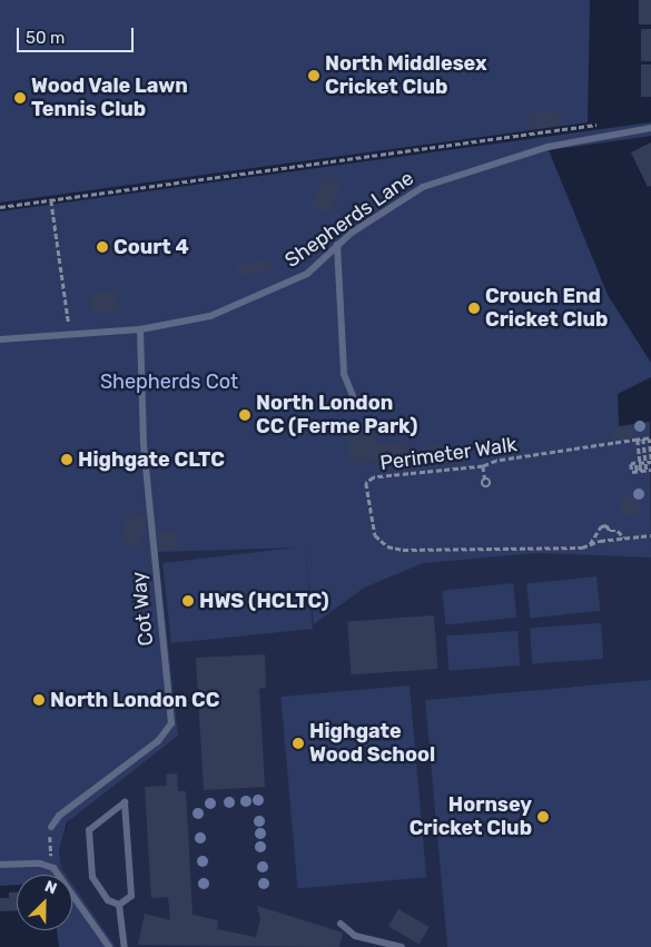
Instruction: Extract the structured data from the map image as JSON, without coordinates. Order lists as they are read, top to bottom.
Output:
{
  "streets": {
    "lane": ["Shepherds Lane", "Cot Way"],
    "path": ["Perimeter Walk"]
  },
  "crossings": [
    ["Shepherds Lane", "Cot Way"]
  ],
  "parks": ["Shepherds Cot"],
  "places": [
    "North Middlesex Cricket Club",
    "Wood Vale Lawn Tennis Club",
    "Court 4",
    "Crouch End Cricket Club",
    "North London CC (Ferme Park)",
    "Highgate CLTC",
    "HWS (HCLTC)",
    "North London CC",
    "Highgate Wood School",
    "Hornsey Cricket Club"
  ],
  "scale_bar": "50 m",
  "north": "top right"
}
